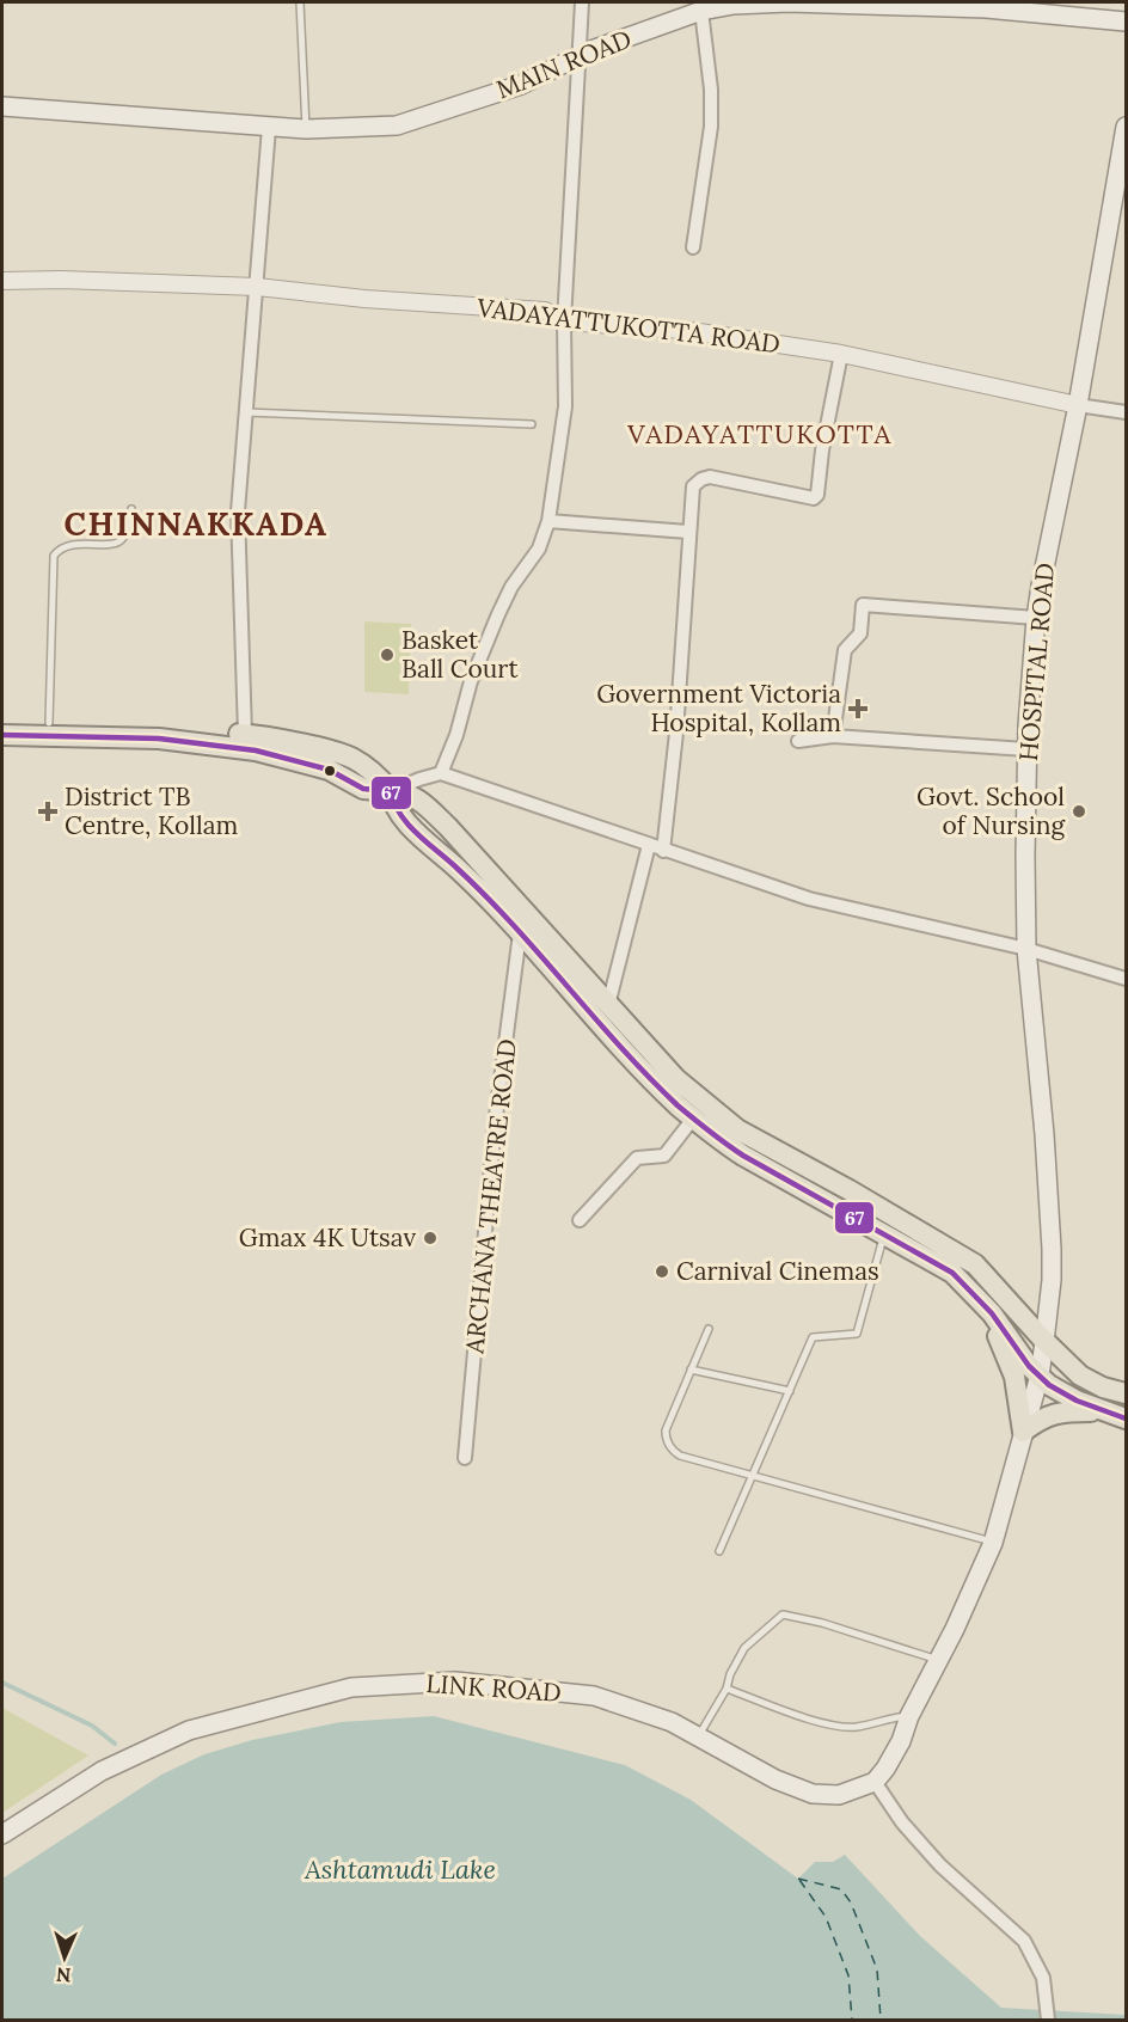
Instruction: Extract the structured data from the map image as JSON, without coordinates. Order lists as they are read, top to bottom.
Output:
{
  "streets": {
    "main road": ["MAIN ROAD", "HOSPITAL ROAD", "LINK ROAD"],
    "street": ["VADAYATTUKOTTA ROAD", "ARCHANA THEATRE ROAD"]
  },
  "crossings": [
    ["VADAYATTUKOTTA ROAD", "HOSPITAL ROAD"]
  ],
  "districts": ["VADAYATTUKOTTA", "CHINNAKKADA"],
  "water": ["Ashtamudi Lake"],
  "places": {
    "other": [
      "Basket Ball Court",
      "Govt. School of Nursing",
      "Gmax 4K Utsav",
      "Carnival Cinemas"
    ],
    "health": ["Government Victoria Hospital, Kollam", "District TB Centre, Kollam"]
  },
  "lines": ["transit line 67"],
  "north": "bottom"
}
